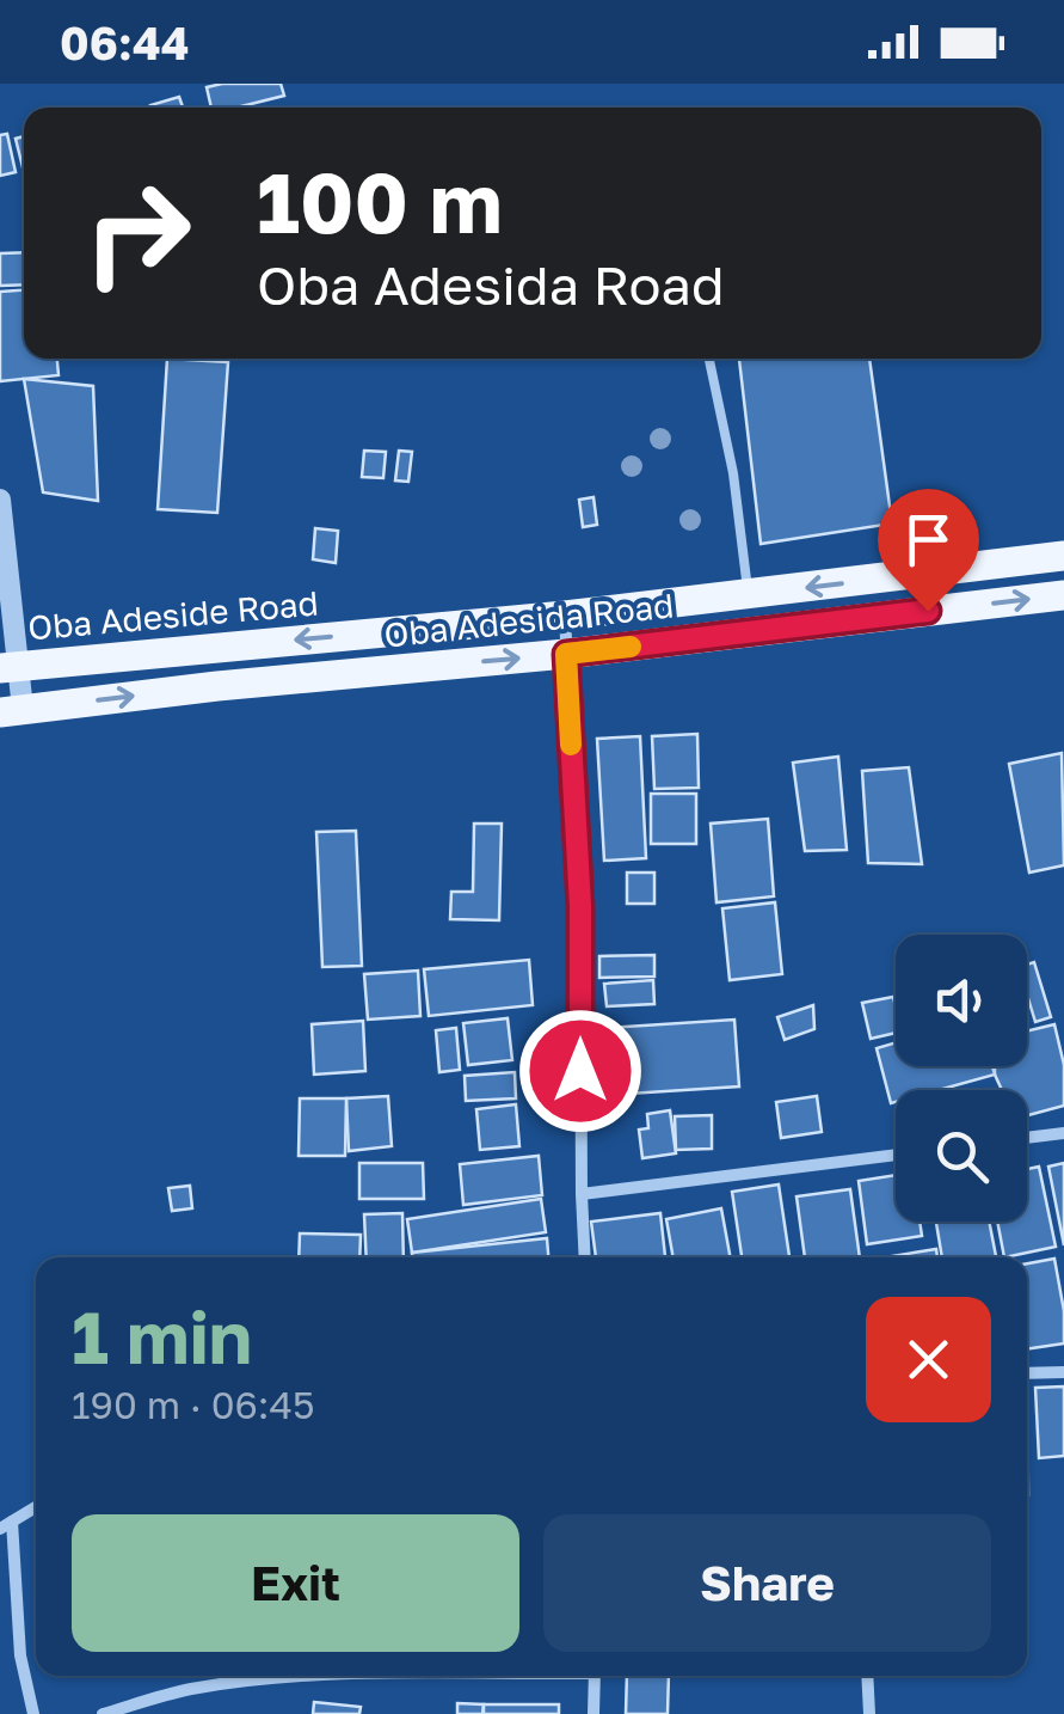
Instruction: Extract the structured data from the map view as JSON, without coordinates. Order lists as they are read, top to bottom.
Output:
{
  "streets": {
    "main road": ["Oba Adeside Road", "Oba Adesida Road"]
  },
  "one_way": ["Oba Adeside Road", "Oba Adesida Road"],
  "page": {
    "status": "06:44",
    "turn": ["100 m", "Oba Adesida Road"],
    "heading": ["1 min", "190 m · 06:45"],
    "buttons": ["Exit", "Share"]
  }
}
